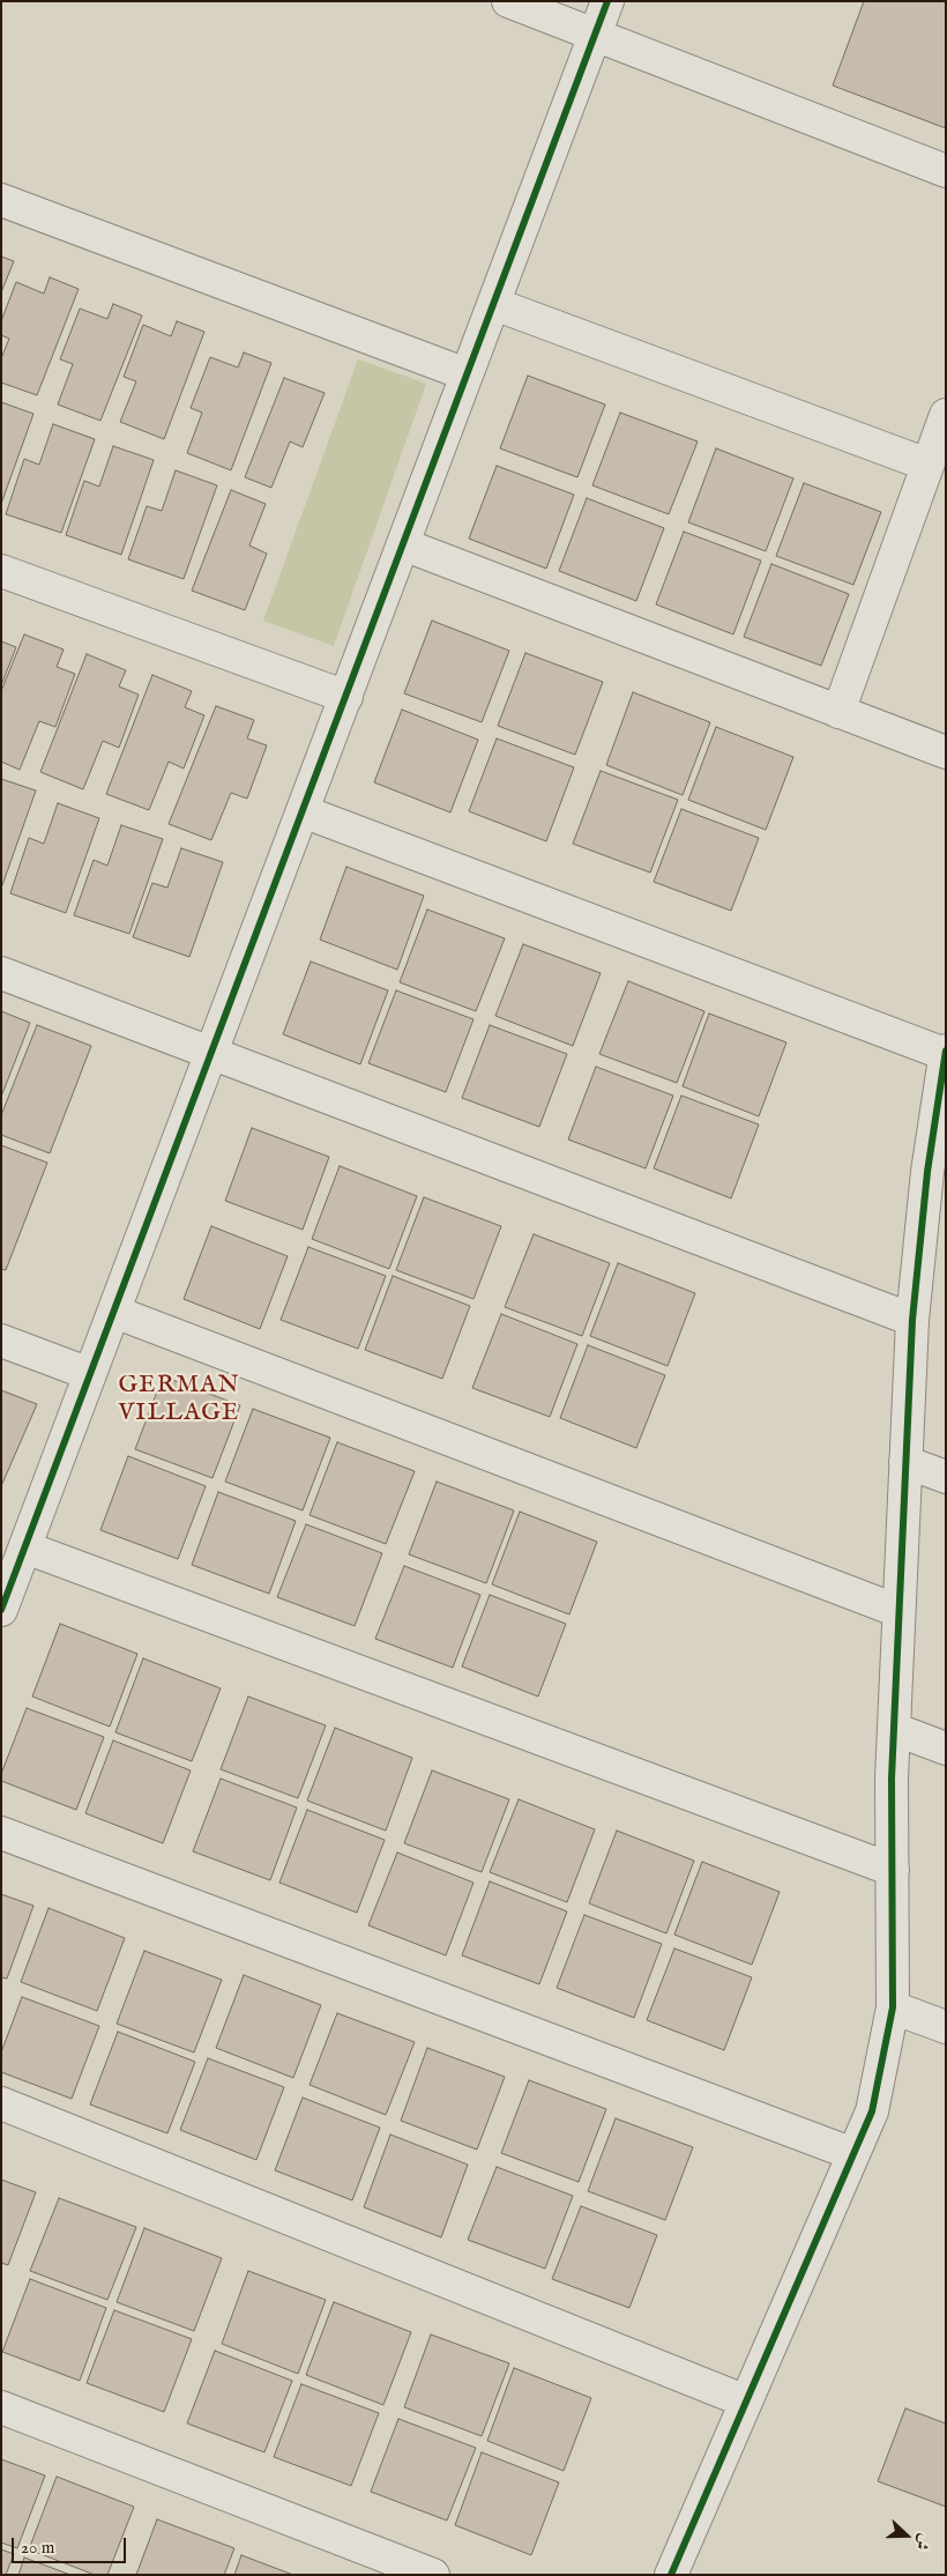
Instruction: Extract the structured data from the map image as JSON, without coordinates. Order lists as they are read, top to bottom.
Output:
{
  "districts": ["GERMAN VILLAGE"],
  "scale_bar": "20 m",
  "north": "right"
}
